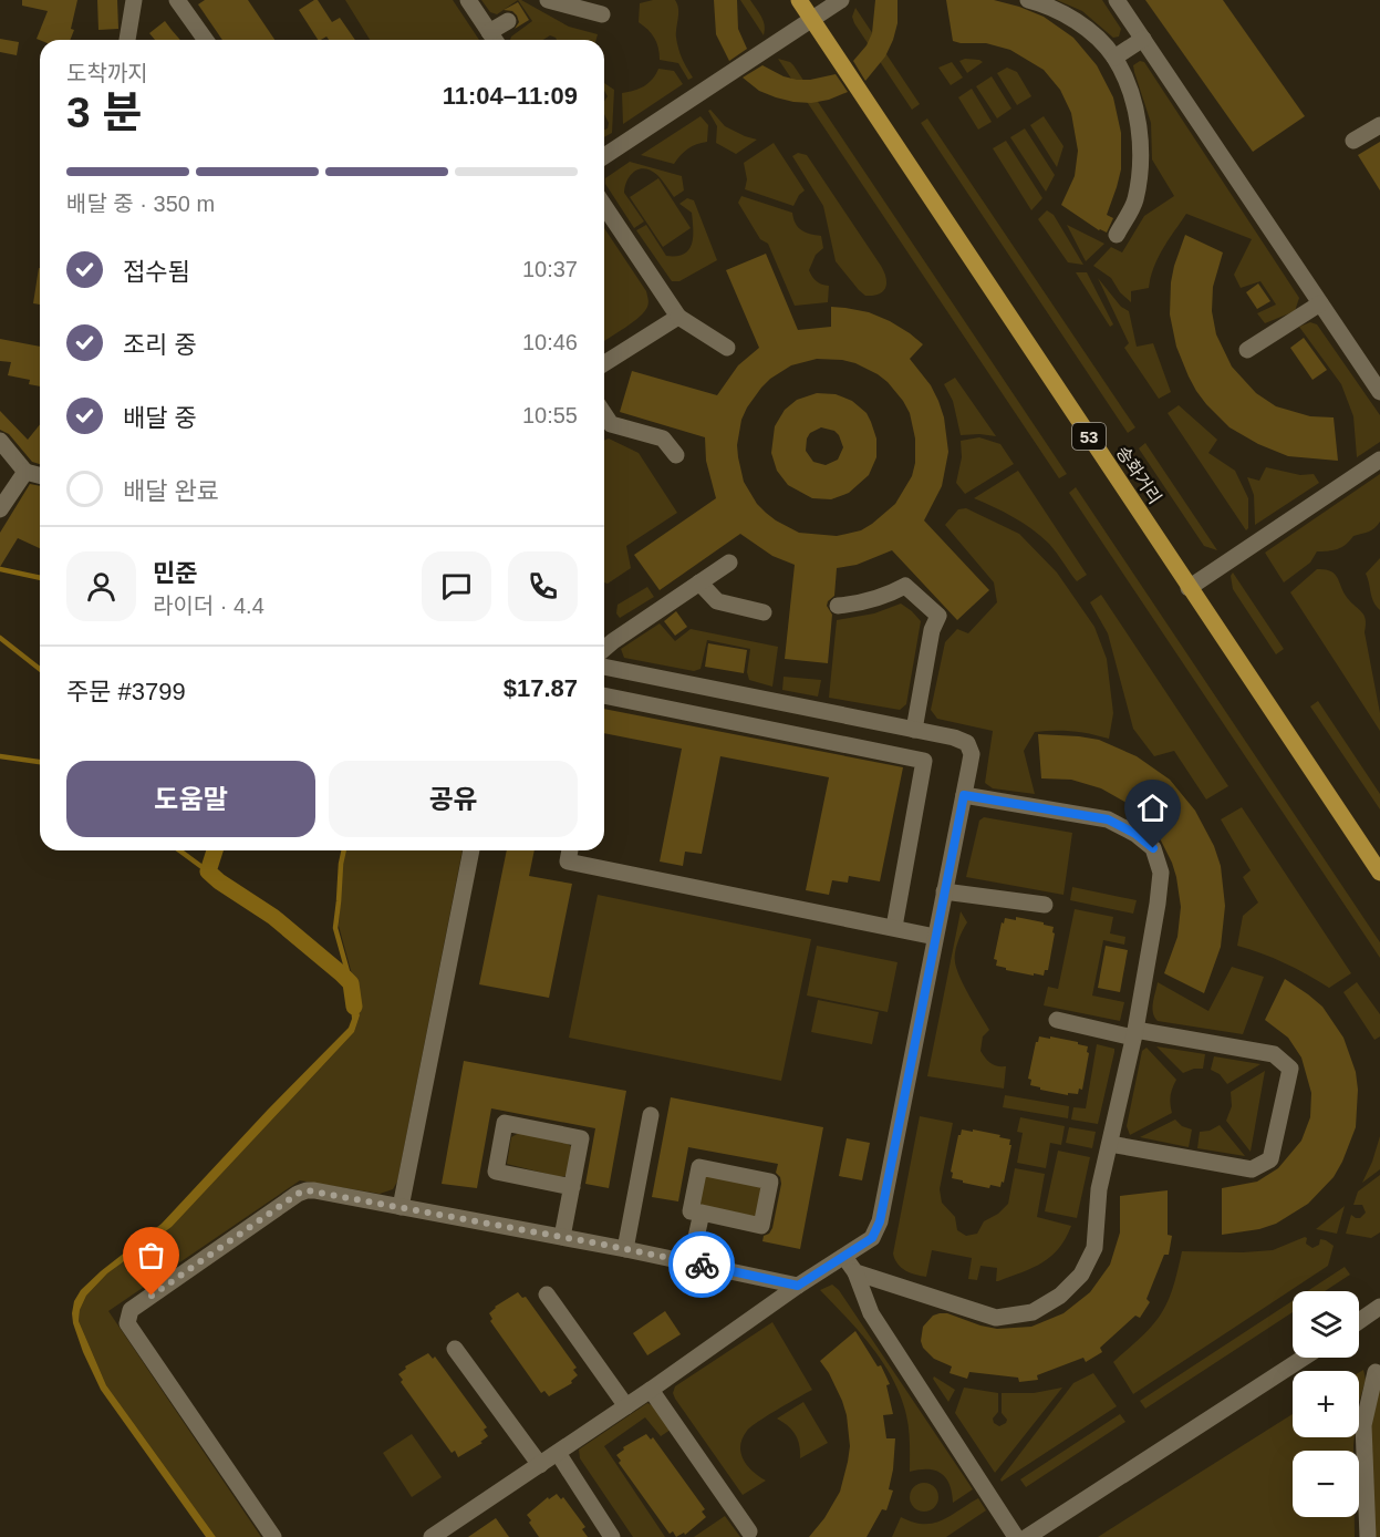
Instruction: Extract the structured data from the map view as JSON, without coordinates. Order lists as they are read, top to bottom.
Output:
{
  "streets": {
    "main road": ["53", "송화거리"]
  },
  "page": {
    "heading": ["3 분", "도착까지", "11:04–11:09"],
    "panel": [
      "민준",
      "라이더 · 4.4",
      "주문 #3799",
      "$17.87"
    ],
    "bar": "배달 중 · 350 m",
    "list": [
      ["접수됨", "10:37"],
      ["조리 중", "10:46"],
      ["배달 중", "10:55"],
      "배달 완료"
    ],
    "buttons": ["도움말", "공유"],
    "map_buttons": ["+", "−"]
  }
}
